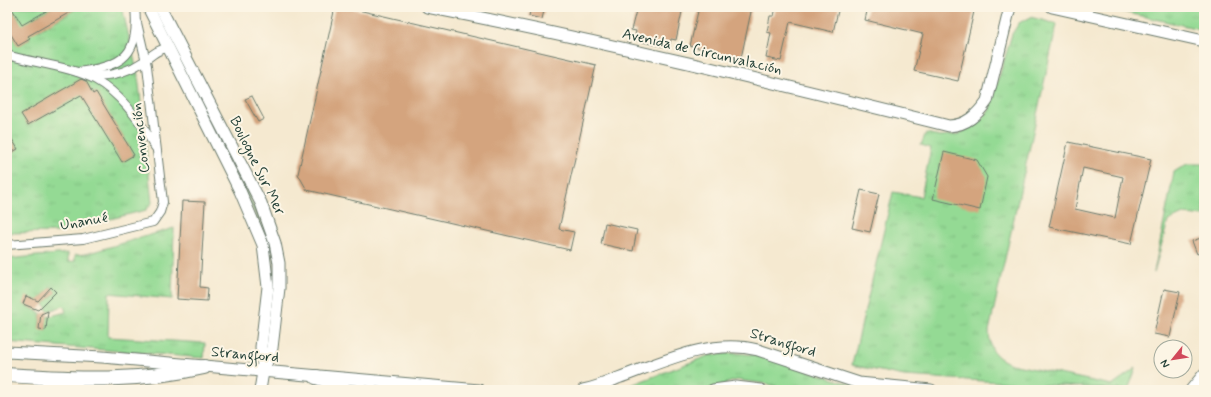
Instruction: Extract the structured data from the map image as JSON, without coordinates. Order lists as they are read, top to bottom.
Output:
{
  "streets": {
    "street": [
      "Avenida de Circunvalación",
      "Convención",
      "Boulogne Sur Mer",
      "Unanué",
      "Strangford"
    ]
  },
  "crossings": [
    ["Convención", "Unanué"],
    ["Boulogne Sur Mer", "Strangford"]
  ],
  "north": "bottom left"
}
